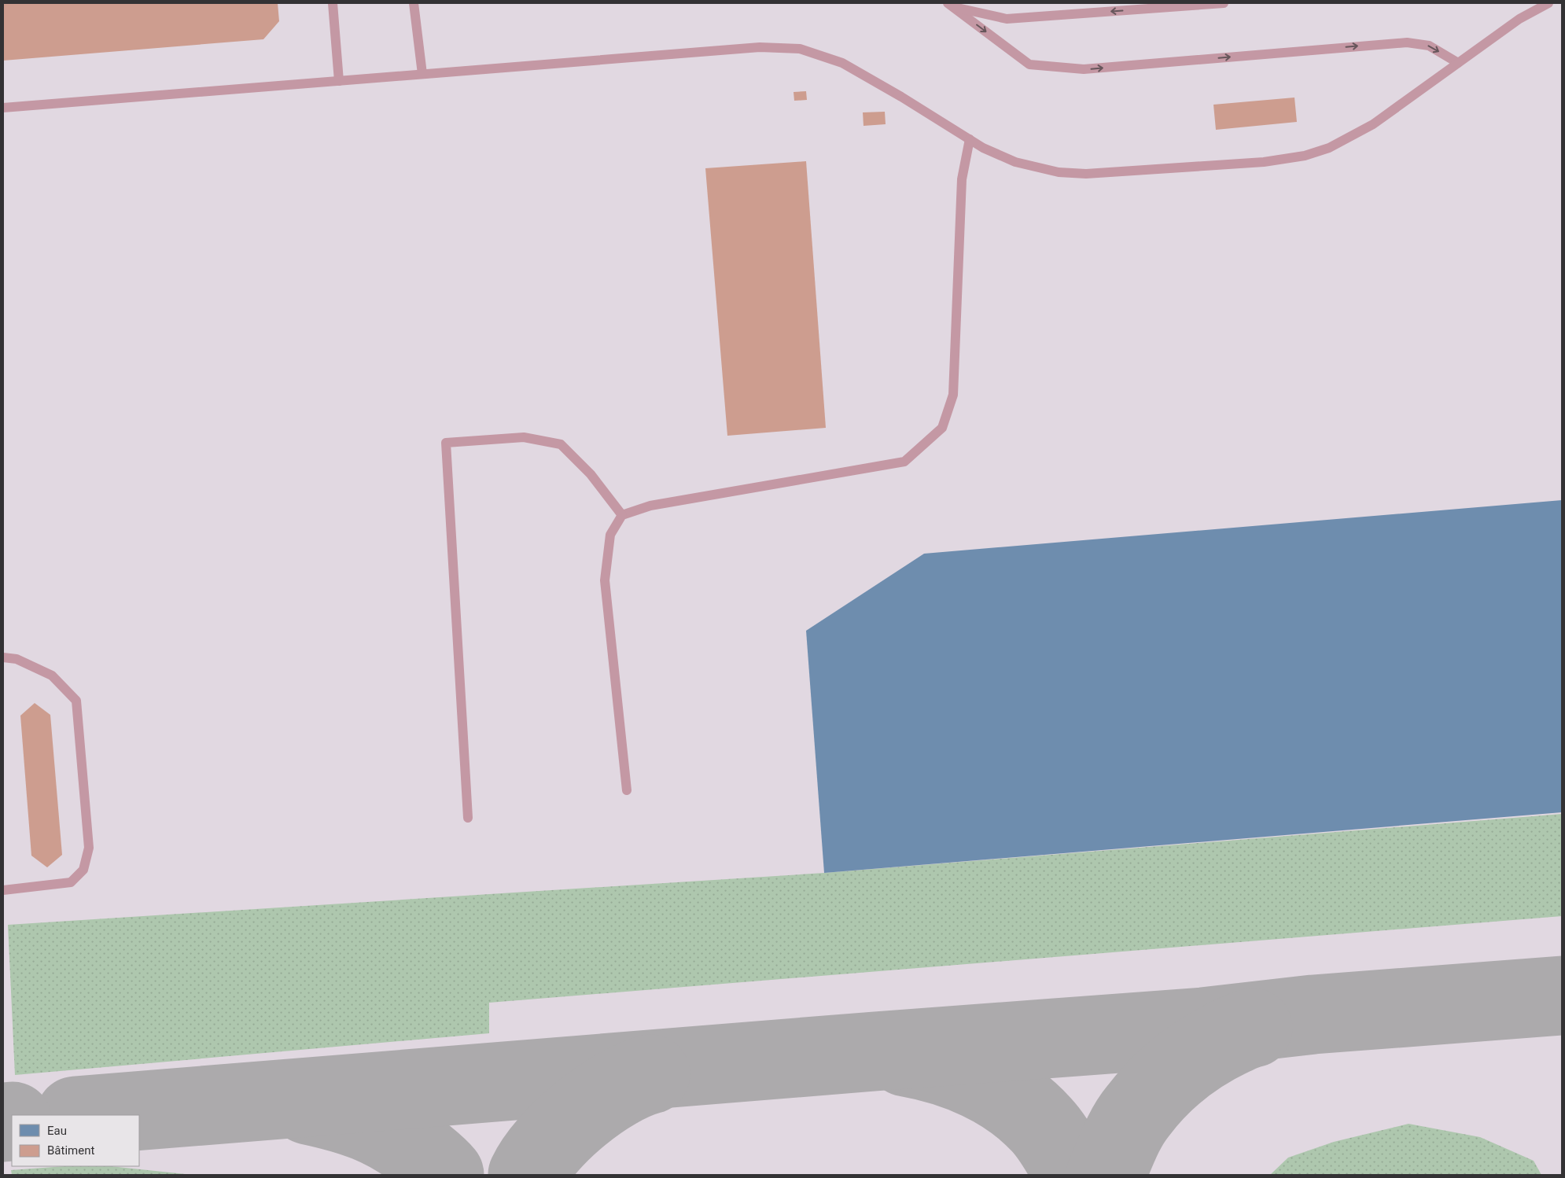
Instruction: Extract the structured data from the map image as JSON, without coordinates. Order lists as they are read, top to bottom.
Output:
{
  "legend": ["Eau", "Bâtiment"]
}
